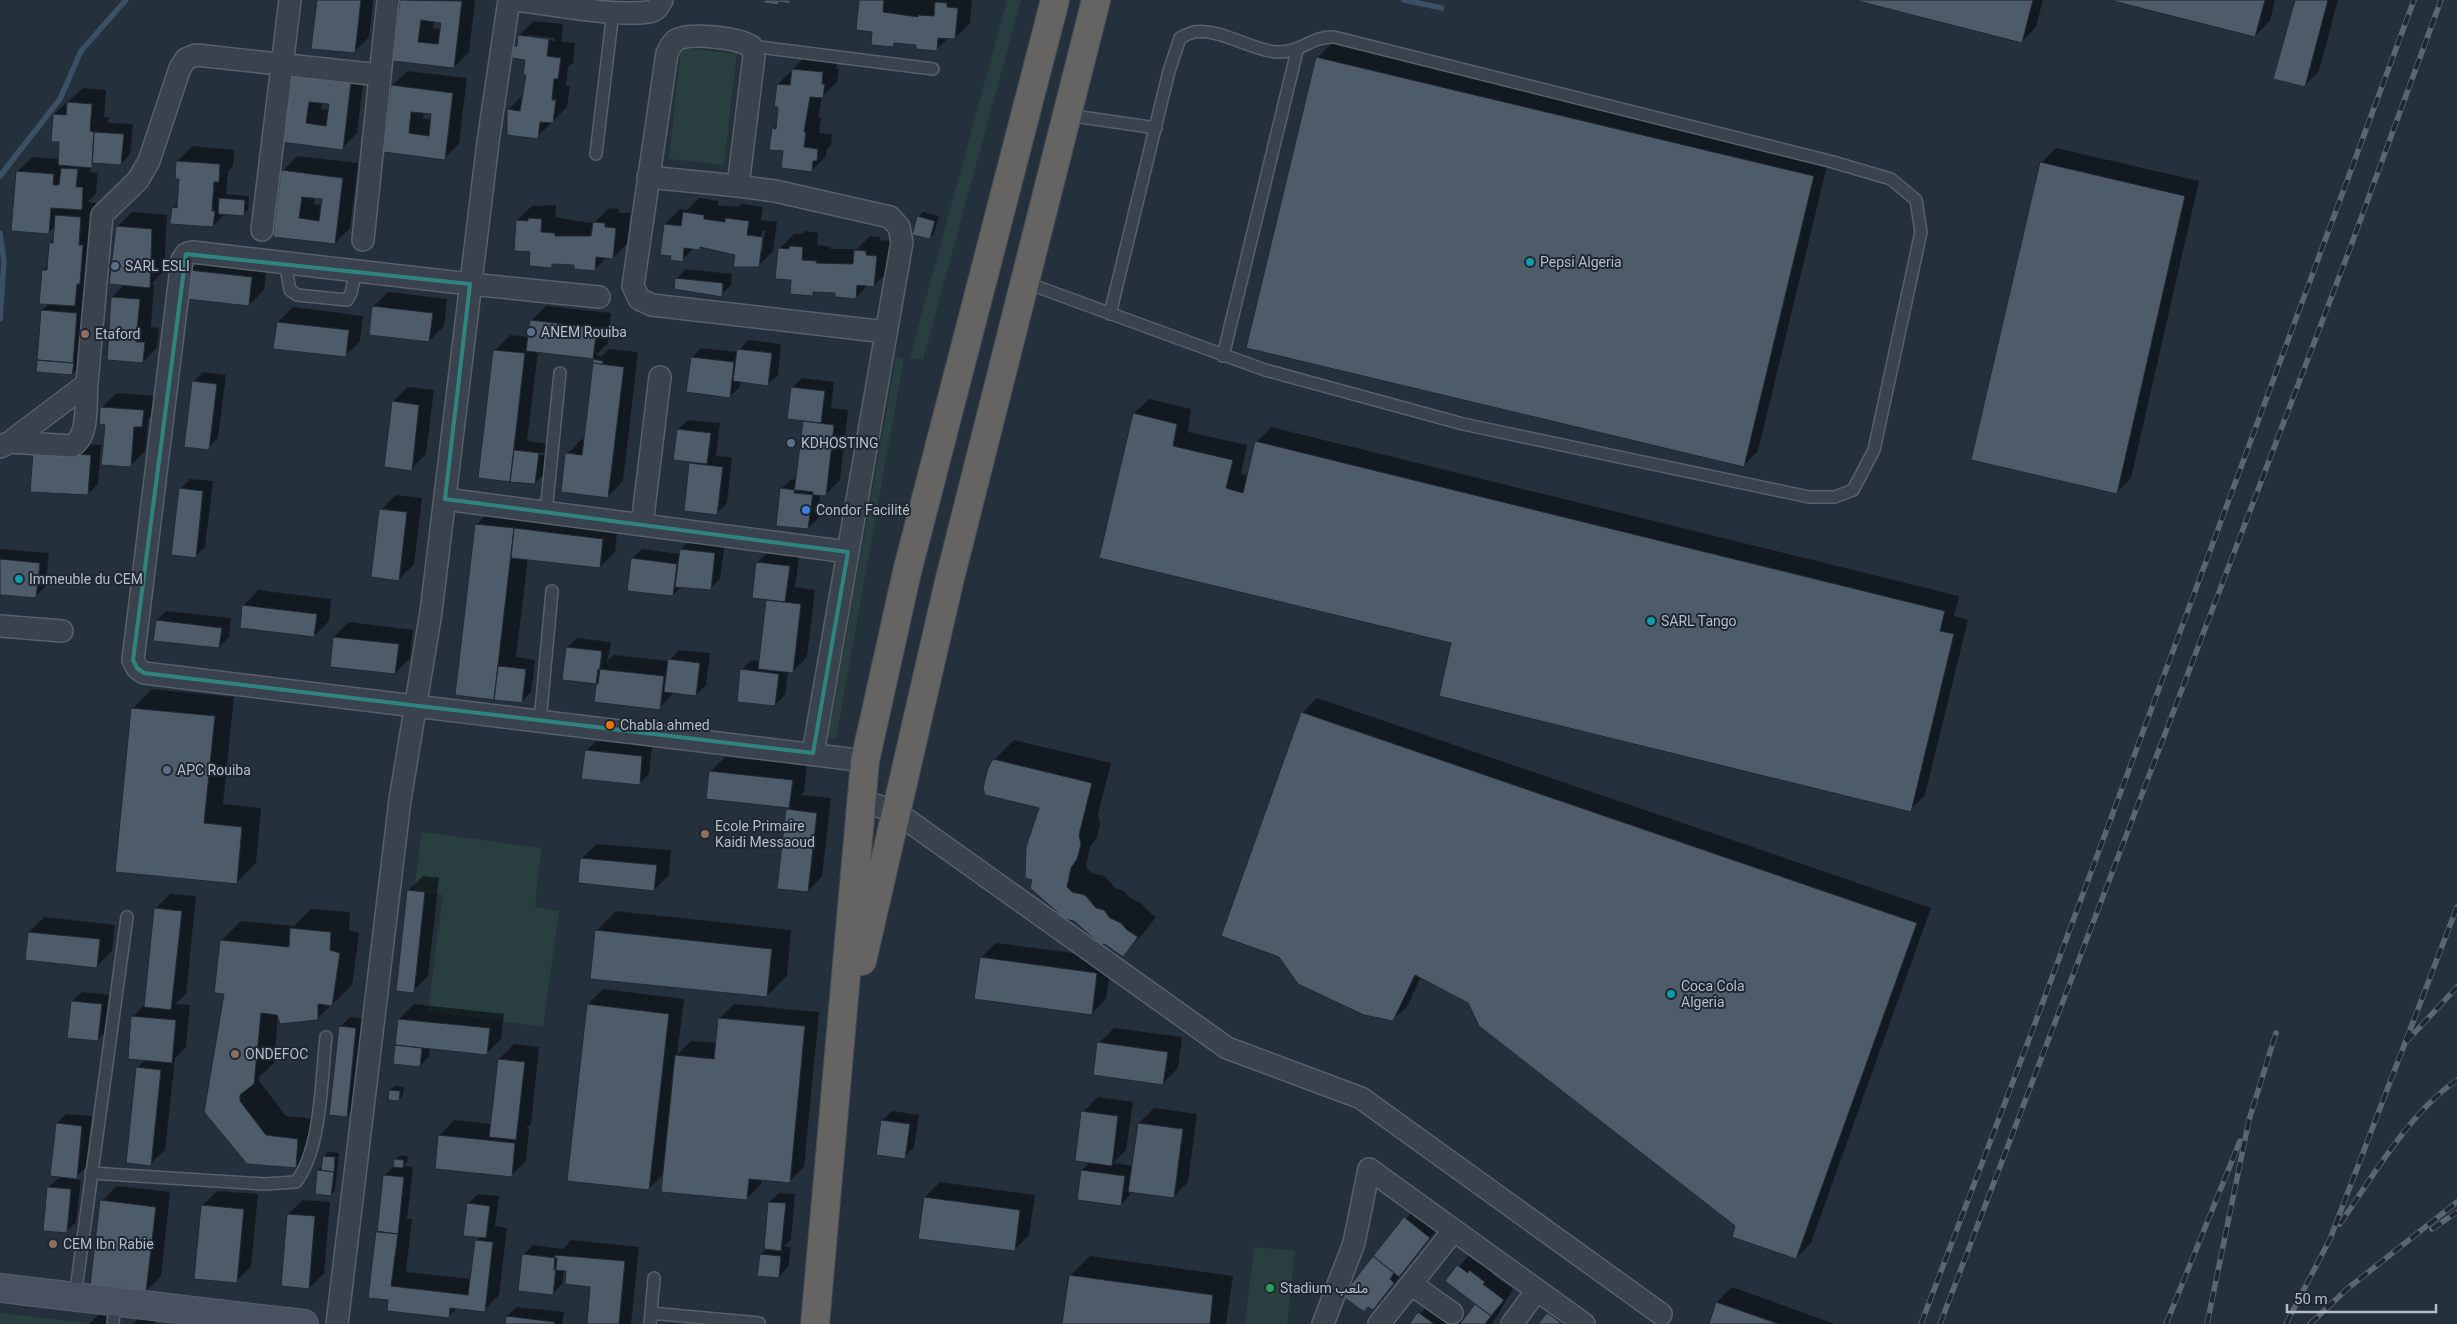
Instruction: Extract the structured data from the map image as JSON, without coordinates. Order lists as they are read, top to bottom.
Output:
{
  "places": [
    "Pepsi Algeria",
    "SARL ESLI",
    "ANEM Rouiba",
    "Etaford",
    "KDHOSTING",
    "Condor Facilité",
    "Immeuble du CEM",
    "SARL Tango",
    "Chabla ahmed",
    "APC Rouiba",
    "Ecole Primaire Kaidi Messaoud",
    "Coca Cola Algeria",
    "ONDEFOC",
    "CEM Ibn Rabie",
    "Stadium ملعب"
  ],
  "scale_bar": "50 m"
}
